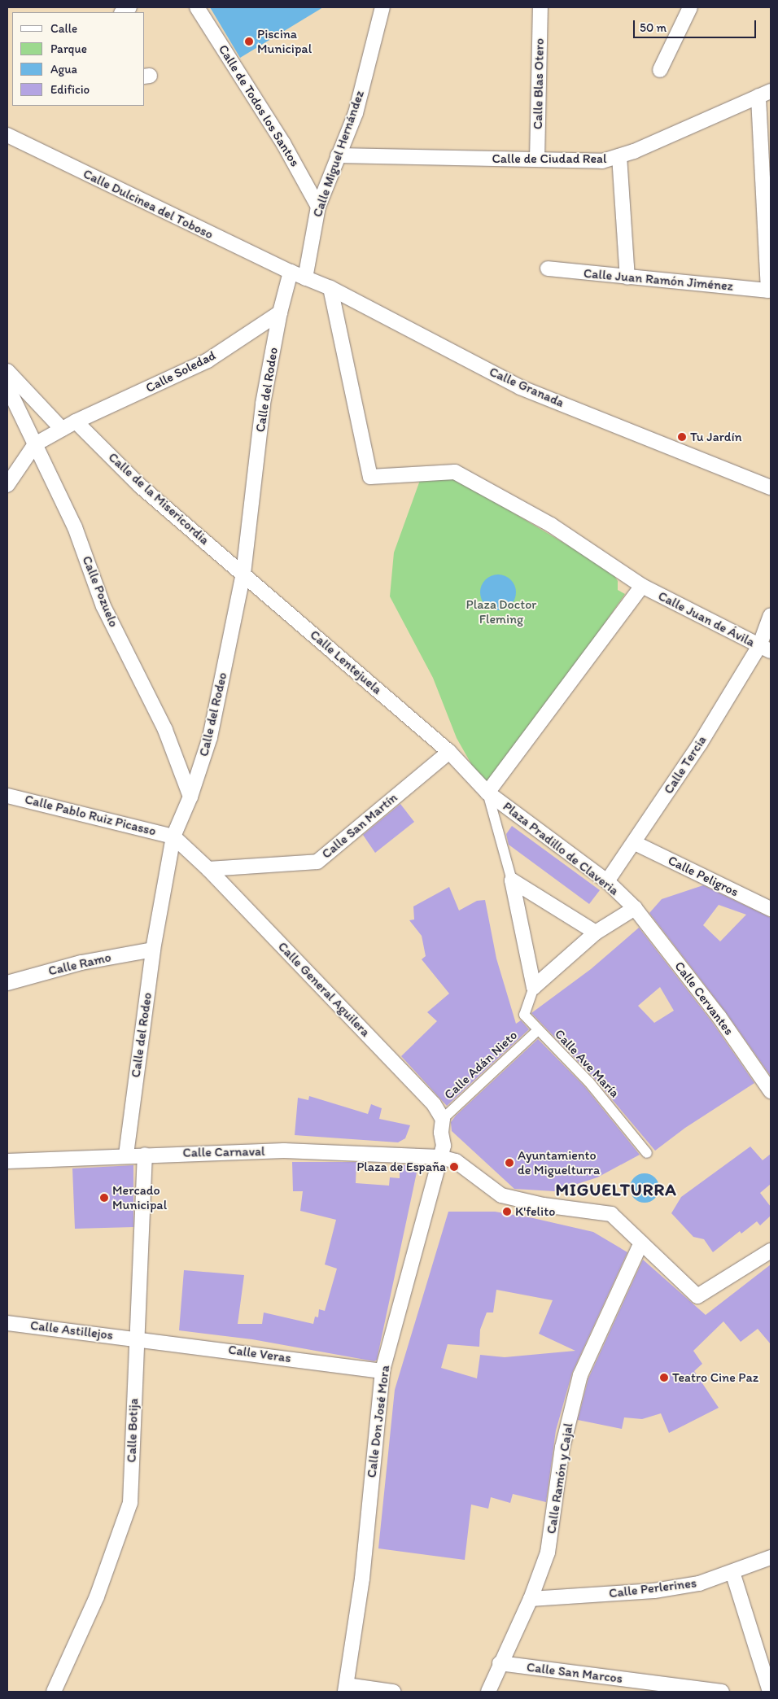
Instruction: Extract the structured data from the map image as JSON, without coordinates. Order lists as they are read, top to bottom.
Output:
{
  "streets": {
    "street": [
      "Calle Blas Otero",
      "Calle de Todos los Santos",
      "Calle Miguel Hernández",
      "Calle de Ciudad Real",
      "Calle Dulcinea del Toboso",
      "Calle Juan Ramón Jiménez",
      "Calle Soledad",
      "Calle Granada",
      "Calle del Rodeo",
      "Calle de la Misericordia",
      "Calle Pozuelo",
      "Calle Juan de Ávila",
      "Calle Lentejuela",
      "Calle Tercia",
      "Calle Pablo Ruiz Picasso",
      "Calle San Martín",
      "Plaza Pradillo de Claveria",
      "Calle Peligros",
      "Calle Ramo",
      "Calle General Aguilera",
      "Calle Cervantes",
      "Calle Ave María",
      "Calle Adán Nieto",
      "Calle Carnaval",
      "Calle Astillejos",
      "Calle Veras",
      "Calle Don José Mora",
      "Calle Botija",
      "Calle Ramón y Cajal",
      "Calle Perlerines",
      "Calle San Marcos"
    ]
  },
  "crossings": [
    ["Calle Blas Otero", "Calle de Ciudad Real"],
    ["Calle de Todos los Santos", "Calle Miguel Hernández"],
    ["Calle Miguel Hernández", "Calle de Ciudad Real"],
    ["Calle Miguel Hernández", "Calle Granada"],
    ["Calle de Ciudad Real", "Calle Juan Ramón Jiménez"],
    ["Calle Dulcinea del Toboso", "Calle Granada"],
    ["Calle Dulcinea del Toboso", "Calle del Rodeo"],
    ["Calle Soledad", "Calle del Rodeo"],
    ["Calle Soledad", "Calle de la Misericordia"],
    ["Calle Soledad", "Calle Pozuelo"],
    ["Calle Granada", "Calle del Rodeo"],
    ["Calle Granada", "Calle Juan de Ávila"],
    ["Calle del Rodeo", "Calle de la Misericordia"],
    ["Calle del Rodeo", "Calle Pozuelo"],
    ["Calle del Rodeo", "Calle Lentejuela"],
    ["Calle del Rodeo", "Calle Pablo Ruiz Picasso"],
    ["Calle del Rodeo", "Calle Ramo"],
    ["Calle del Rodeo", "Calle General Aguilera"],
    ["Calle del Rodeo", "Calle Carnaval"],
    ["Calle de la Misericordia", "Calle Lentejuela"],
    ["Calle Juan de Ávila", "Calle Tercia"],
    ["Calle Lentejuela", "Calle San Martín"],
    ["Calle Lentejuela", "Plaza Pradillo de Claveria"],
    ["Calle Tercia", "Plaza Pradillo de Claveria"],
    ["Calle Tercia", "Calle Peligros"],
    ["Calle Pablo Ruiz Picasso", "Calle General Aguilera"],
    ["Calle San Martín", "Plaza Pradillo de Claveria"],
    ["Calle San Martín", "Calle General Aguilera"],
    ["Plaza Pradillo de Claveria", "Calle Cervantes"],
    ["Plaza Pradillo de Claveria", "Calle Ave María"],
    ["Calle General Aguilera", "Calle Adán Nieto"],
    ["Calle Ave María", "Calle Adán Nieto"],
    ["Calle Carnaval", "Calle Don José Mora"],
    ["Calle Carnaval", "Calle Botija"],
    ["Calle Carnaval", "Calle Ramón y Cajal"],
    ["Calle Astillejos", "Calle Veras"],
    ["Calle Astillejos", "Calle Botija"],
    ["Calle Veras", "Calle Don José Mora"],
    ["Calle Veras", "Calle Botija"],
    ["Calle Ramón y Cajal", "Calle Perlerines"],
    ["Calle Ramón y Cajal", "Calle San Marcos"]
  ],
  "districts": ["MIGUELTURRA"],
  "parks": ["Plaza Doctor Fleming"],
  "places": [
    "Piscina Municipal",
    "Tu Jardín",
    "Ayuntamiento de Miguelturra",
    "Plaza de España",
    "Mercado Municipal",
    "K'felito",
    "Teatro Cine Paz"
  ],
  "legend": [
    "Calle",
    "Parque",
    "Agua",
    "Edificio"
  ],
  "scale_bar": "50 m"
}
